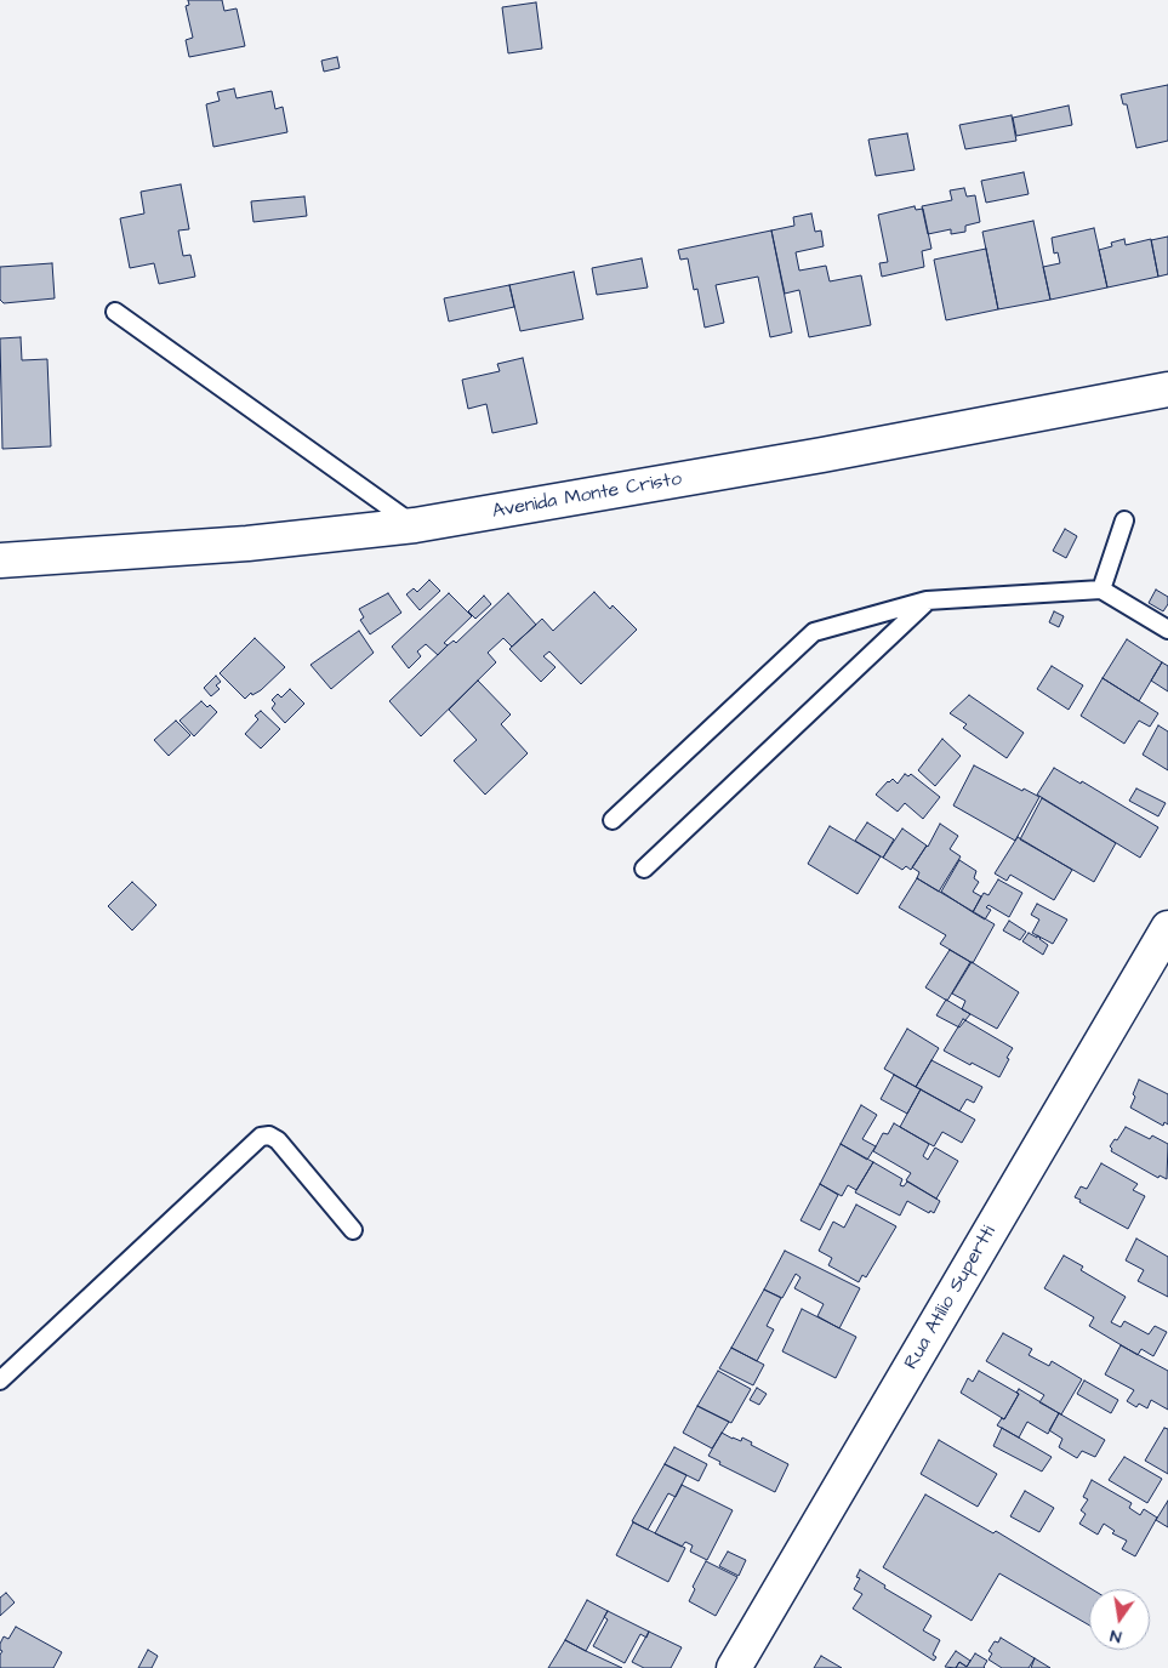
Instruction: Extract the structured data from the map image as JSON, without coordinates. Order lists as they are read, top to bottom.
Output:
{
  "streets": {
    "main road": ["Avenida Monte Cristo", "Rua Atílio Supertti"]
  },
  "north": "bottom"
}
